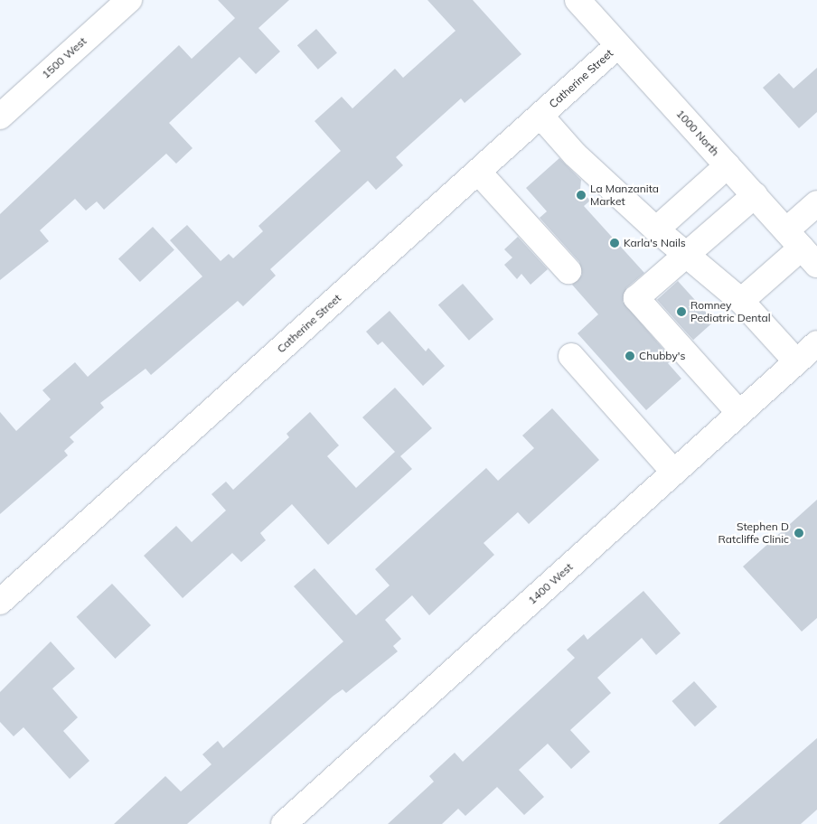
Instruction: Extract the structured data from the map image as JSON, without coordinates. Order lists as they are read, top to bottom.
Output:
{
  "streets": {
    "street": [
      "1500 West",
      "Catherine Street",
      "1000 North",
      "1400 West"
    ]
  },
  "crossings": [
    ["Catherine Street", "1000 North"]
  ],
  "places": [
    "La Manzanita Market",
    "Karla's Nails",
    "Romney Pediatric Dental",
    "Chubby's",
    "Stephen D Ratcliffe Clinic"
  ]
}
